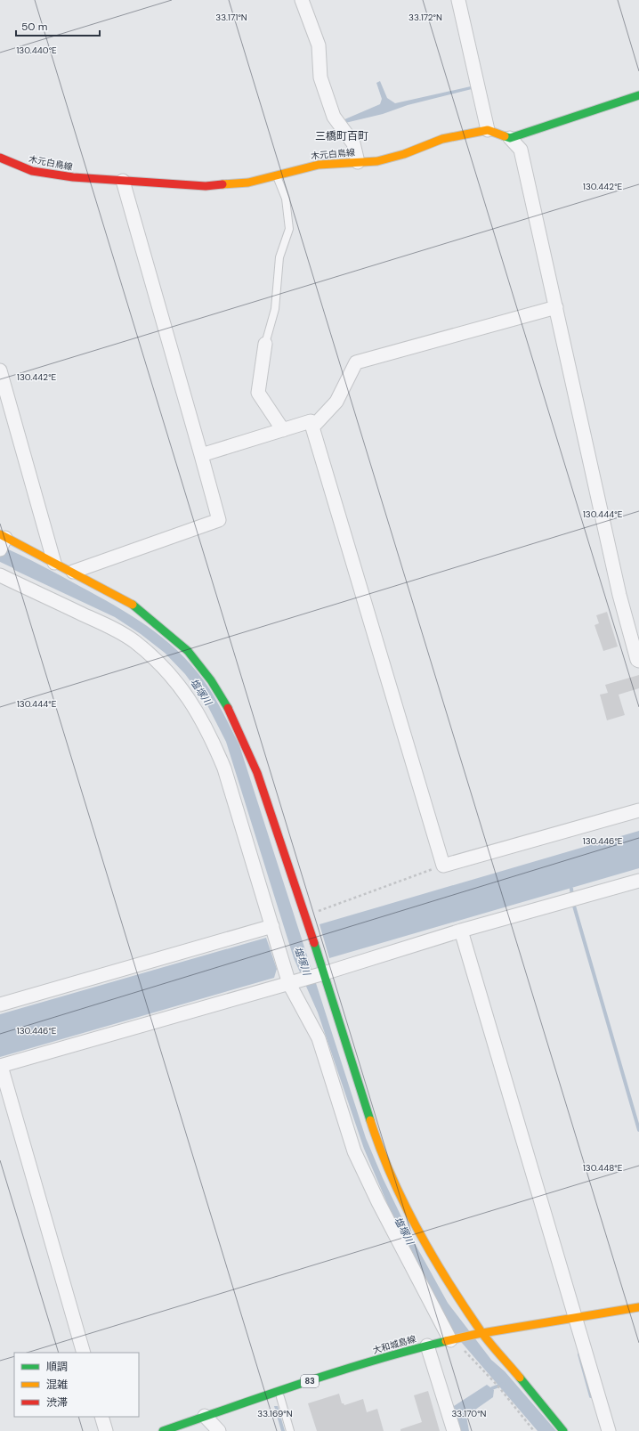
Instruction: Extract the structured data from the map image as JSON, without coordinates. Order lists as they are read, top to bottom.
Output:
{
  "streets": {
    "main road": ["木元白鳥線", "大和城島線", "83"]
  },
  "districts": ["三橋町百町"],
  "water": ["塩塚川"],
  "legend": ["順調", "混雑", "渋滞"],
  "scale_bar": "50 m",
  "coordinates": [
    "33.171°N",
    "33.172°N",
    "130.440°E",
    "130.442°E",
    "130.444°E",
    "130.446°E",
    "130.448°E",
    "33.169°N",
    "33.170°N"
  ]
}
